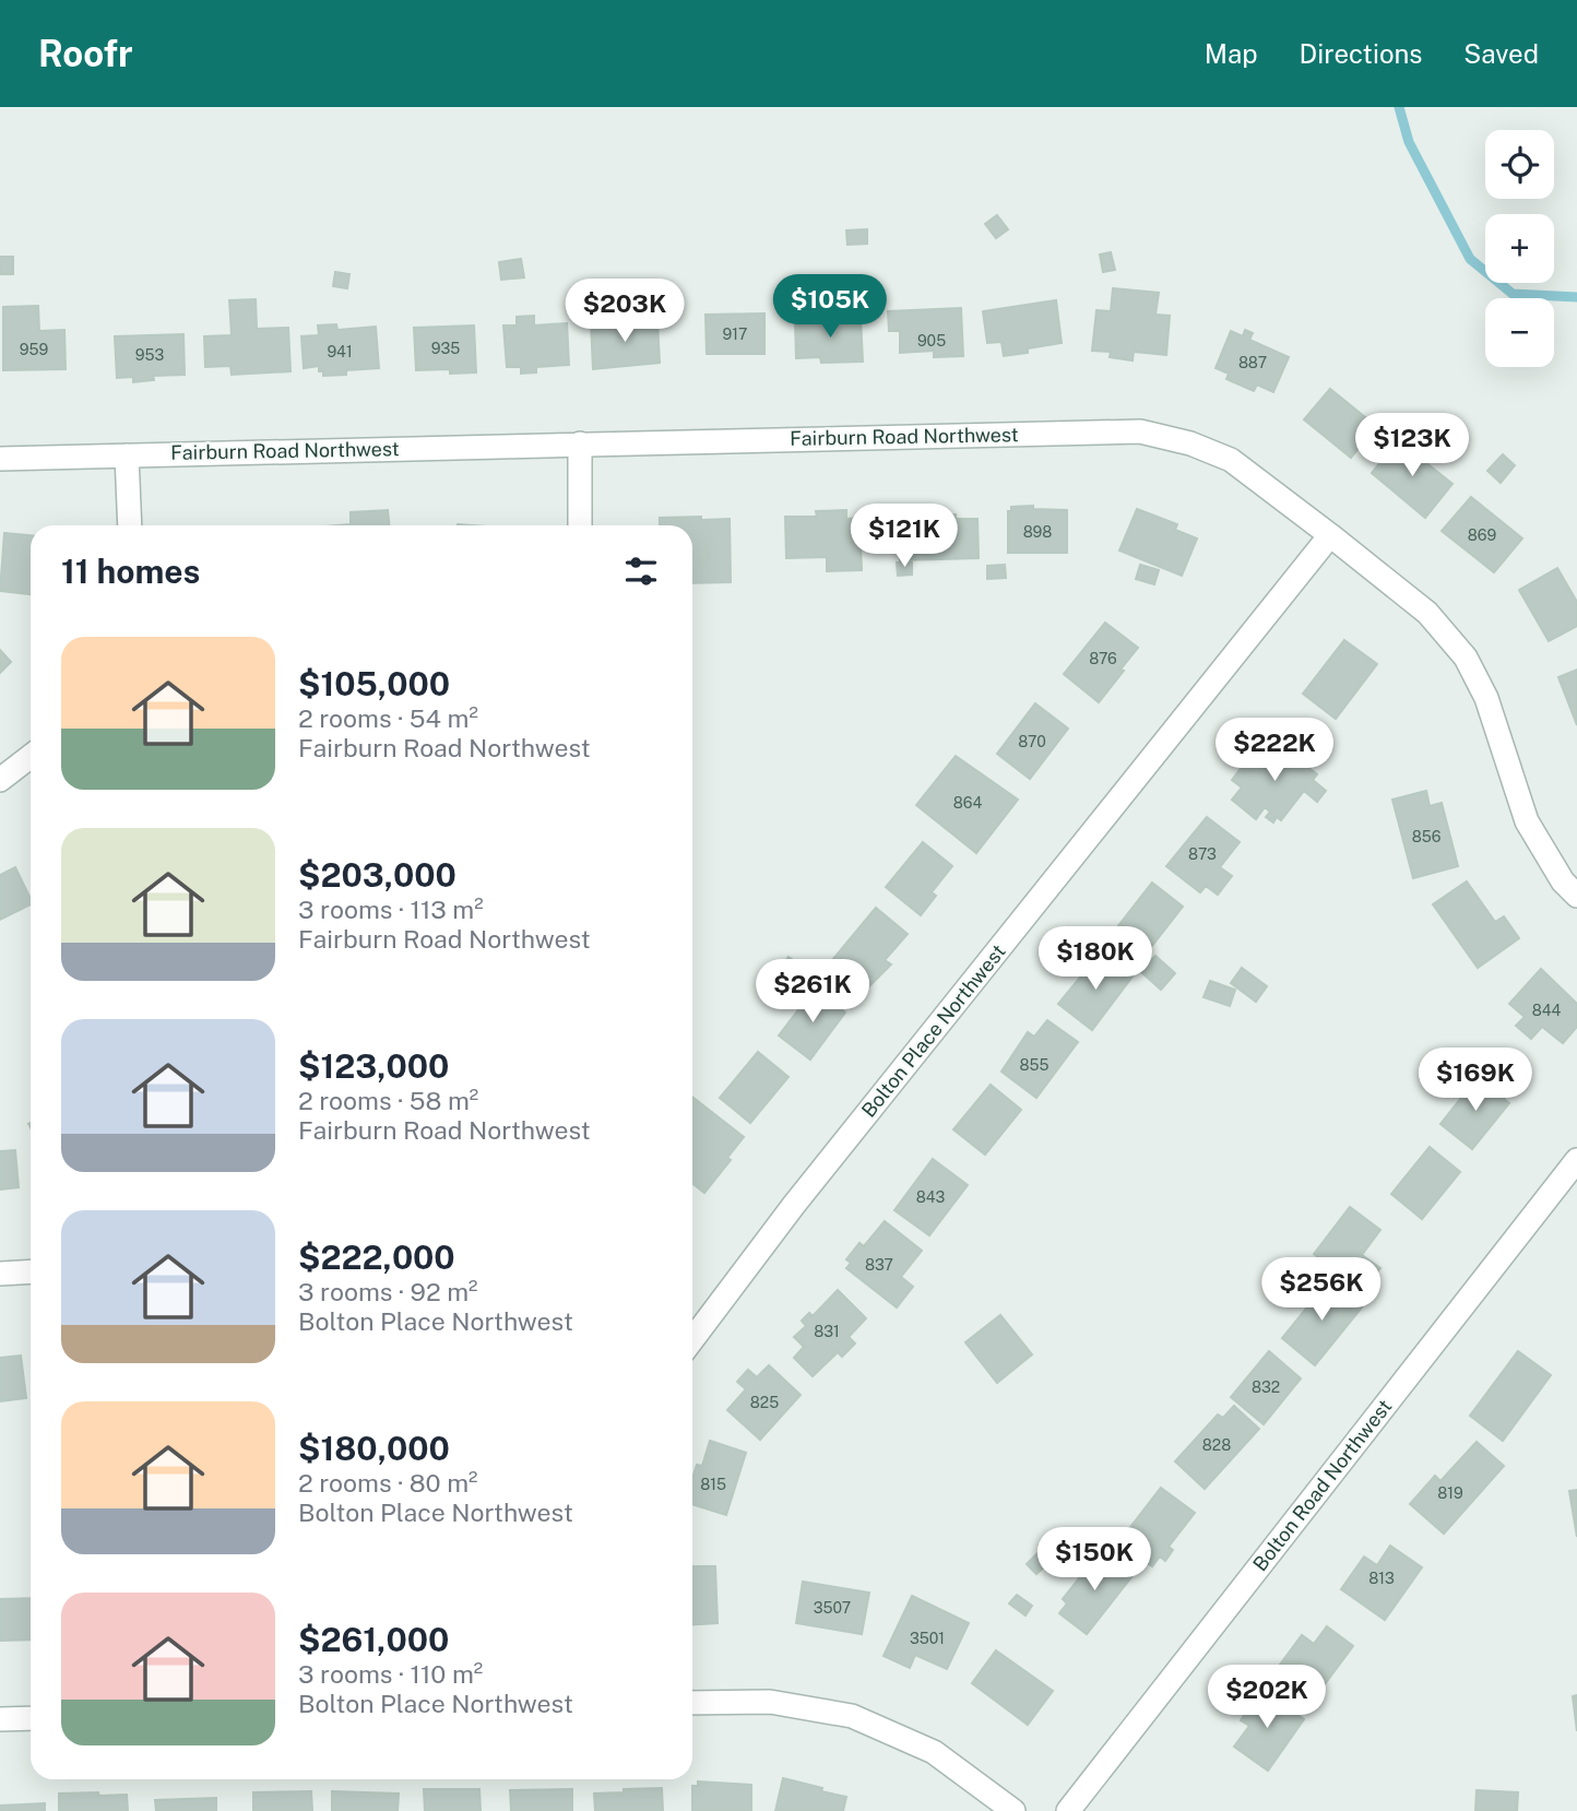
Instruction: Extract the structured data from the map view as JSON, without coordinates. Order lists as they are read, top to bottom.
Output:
{
  "streets": {
    "street": ["Fairburn Road Northwest", "Bolton Place Northwest", "Bolton Road Northwest"]
  },
  "crossings": [
    ["Fairburn Road Northwest", "Bolton Place Northwest"]
  ],
  "house_numbers": [
    "917",
    "905",
    "935",
    "959",
    "941",
    "953",
    "887",
    "898",
    "869",
    "876",
    "870",
    "864",
    "856",
    "873",
    "844",
    "855",
    "843",
    "837",
    "831",
    "832",
    "825",
    "828",
    "815",
    "819",
    "813",
    "3507",
    "3501"
  ],
  "page": {
    "header": "Roofr",
    "nav": ["Map", "Directions", "Saved"],
    "map_buttons": ["+", "−"],
    "price": [
      "$105K",
      "$203K",
      "$123K",
      "$121K",
      "$222K",
      "$180K",
      "$261K",
      "$169K",
      "$256K",
      "$150K",
      "$202K"
    ],
    "heading": "11 homes",
    "list": [
      {
        "name": "$105,000",
        "note": "2 rooms · 54 m² · Fairburn Road Northwest"
      },
      {
        "name": "$203,000",
        "note": "3 rooms · 113 m² · Fairburn Road Northwest"
      },
      {
        "name": "$123,000",
        "note": "2 rooms · 58 m² · Fairburn Road Northwest"
      },
      {
        "name": "$222,000",
        "note": "3 rooms · 92 m² · Bolton Place Northwest"
      },
      {
        "name": "$180,000",
        "note": "2 rooms · 80 m² · Bolton Place Northwest"
      },
      {
        "name": "$261,000",
        "note": "3 rooms · 110 m² · Bolton Place Northwest"
      }
    ]
  }
}
